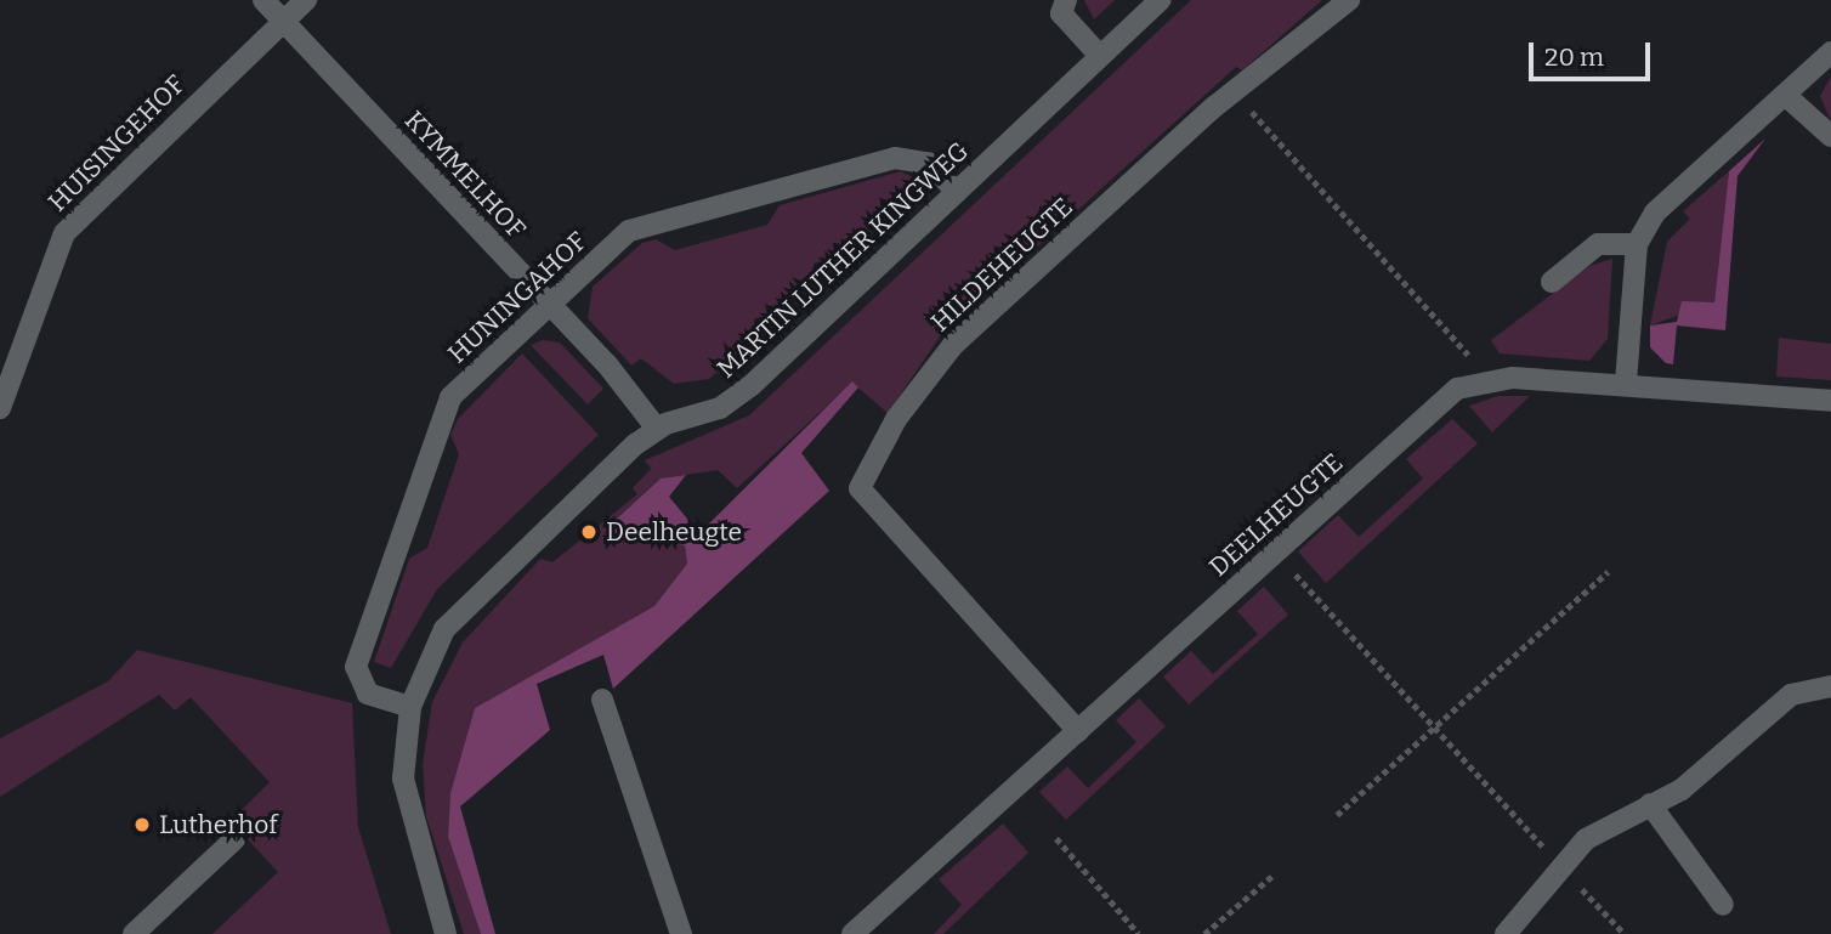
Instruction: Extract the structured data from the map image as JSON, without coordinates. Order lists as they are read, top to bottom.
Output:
{
  "streets": {
    "street": [
      "HUISINGEHOF",
      "KYMMELHOF",
      "MARTIN LUTHER KINGWEG",
      "HILDEHEUGTE",
      "HUNINGAHOF",
      "DEELHEUGTE"
    ]
  },
  "crossings": [
    ["HUISINGEHOF", "KYMMELHOF"],
    ["KYMMELHOF", "MARTIN LUTHER KINGWEG"],
    ["KYMMELHOF", "HUNINGAHOF"],
    ["MARTIN LUTHER KINGWEG", "HUNINGAHOF"],
    ["HILDEHEUGTE", "DEELHEUGTE"]
  ],
  "places": ["Deelheugte", "Lutherhof"],
  "scale_bar": "20 m"
}
